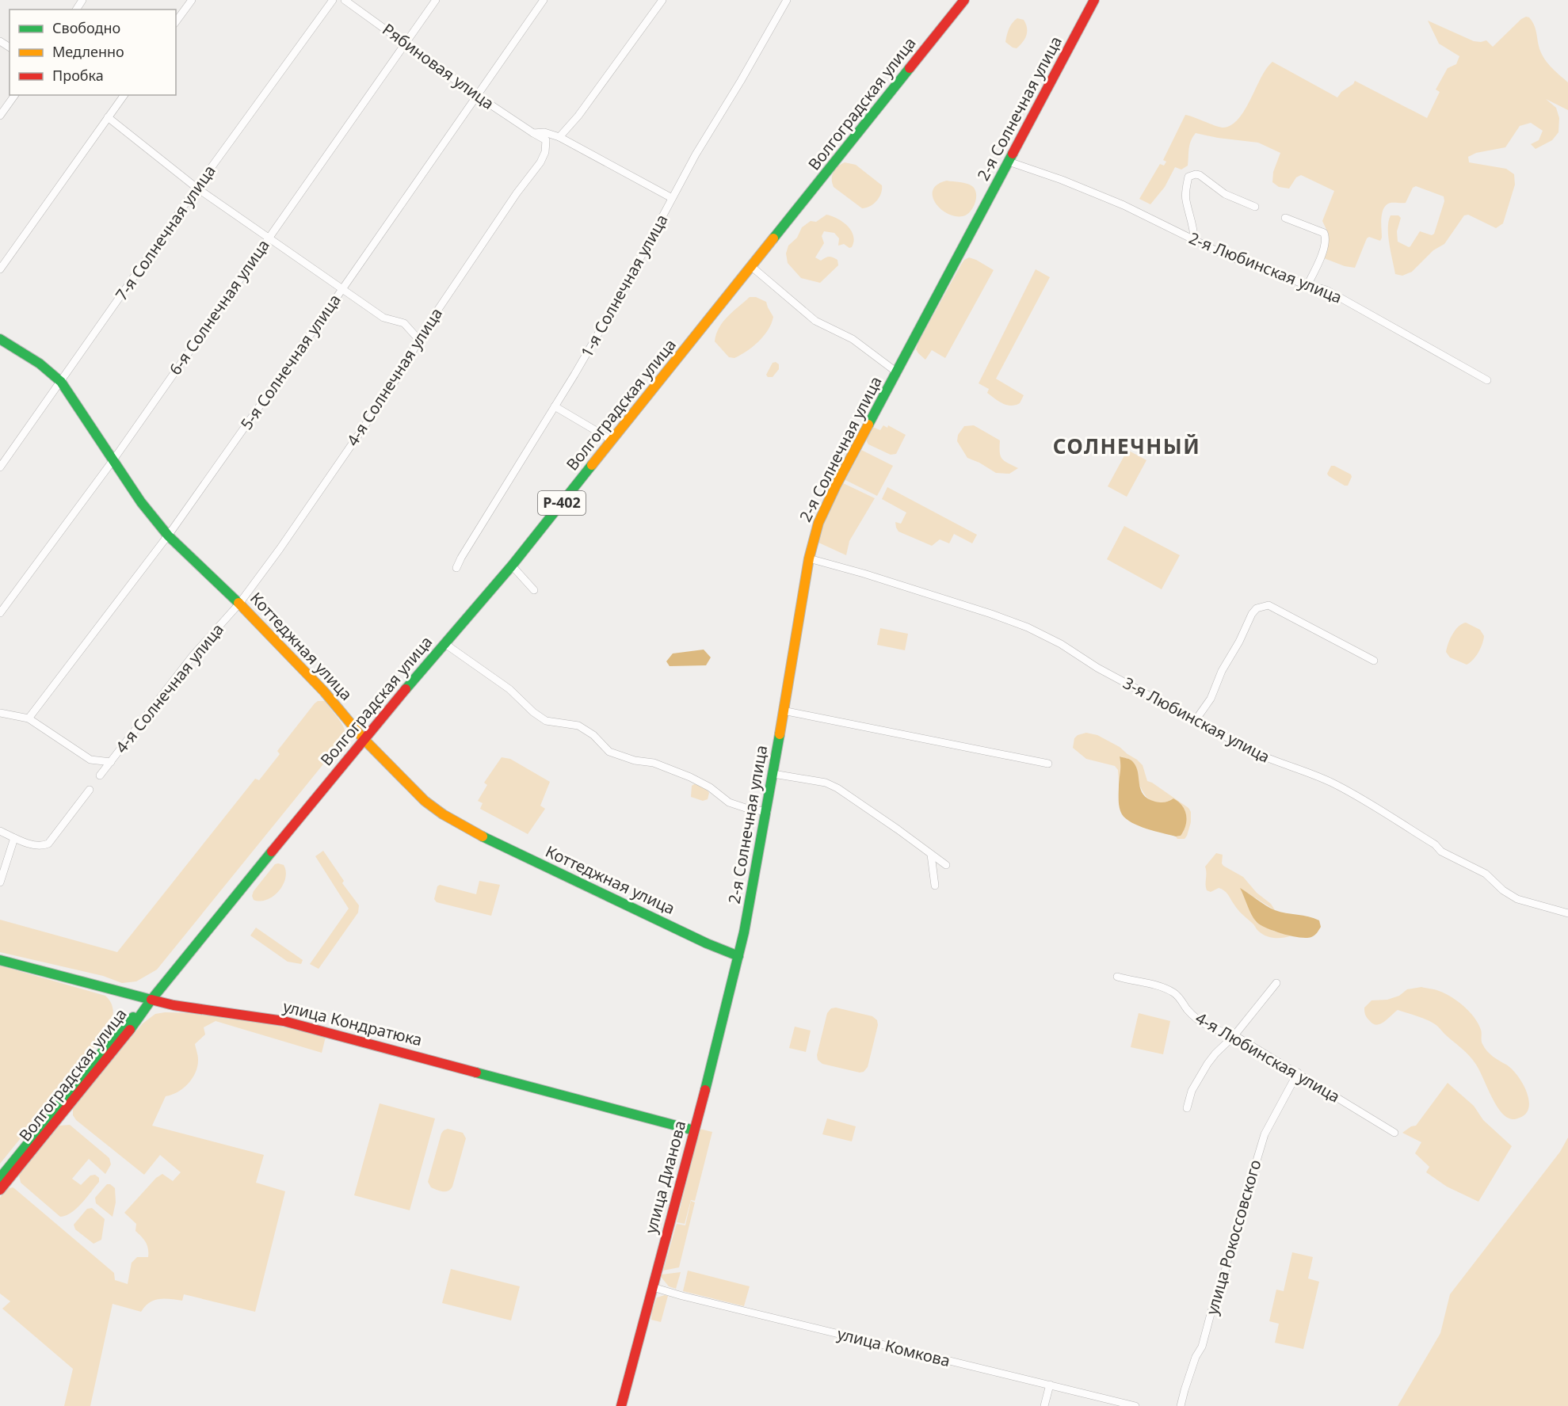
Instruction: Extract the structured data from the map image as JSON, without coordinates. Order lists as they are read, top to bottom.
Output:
{
  "streets": {
    "main road": [
      "Волгоградская улица",
      "2-я Солнечная улица",
      "Р-402",
      "Коттеджная улица",
      "улица Кондратюка",
      "улица Дианова"
    ],
    "street": [
      "Рябиновая улица",
      "7-я Солнечная улица",
      "2-я Любинская улица",
      "1-я Солнечная улица",
      "6-я Солнечная улица",
      "5-я Солнечная улица",
      "4-я Солнечная улица",
      "3-я Любинская улица",
      "4-я Любинская улица",
      "улица Рокоссовского",
      "улица Комкова"
    ]
  },
  "crossings": [
    ["Рябиновая улица", "6-я Солнечная улица"],
    ["Рябиновая улица", "5-я Солнечная улица"],
    ["Рябиновая улица", "4-я Солнечная улица"],
    ["Волгоградская улица", "Коттеджная улица"],
    ["Волгоградская улица", "улица Кондратюка"],
    ["2-я Солнечная улица", "2-я Любинская улица"],
    ["2-я Солнечная улица", "Коттеджная улица"],
    ["2-я Солнечная улица", "3-я Любинская улица"],
    ["2-я Солнечная улица", "улица Дианова"],
    ["7-я Солнечная улица", "Коттеджная улица"],
    ["6-я Солнечная улица", "Коттеджная улица"],
    ["5-я Солнечная улица", "Коттеджная улица"],
    ["4-я Солнечная улица", "Коттеджная улица"],
    ["Коттеджная улица", "улица Дианова"],
    ["улица Кондратюка", "улица Дианова"],
    ["4-я Любинская улица", "улица Рокоссовского"],
    ["улица Дианова", "улица Комкова"]
  ],
  "districts": ["СОЛНЕЧНЫЙ"],
  "legend": ["Свободно", "Медленно", "Пробка"]
}
